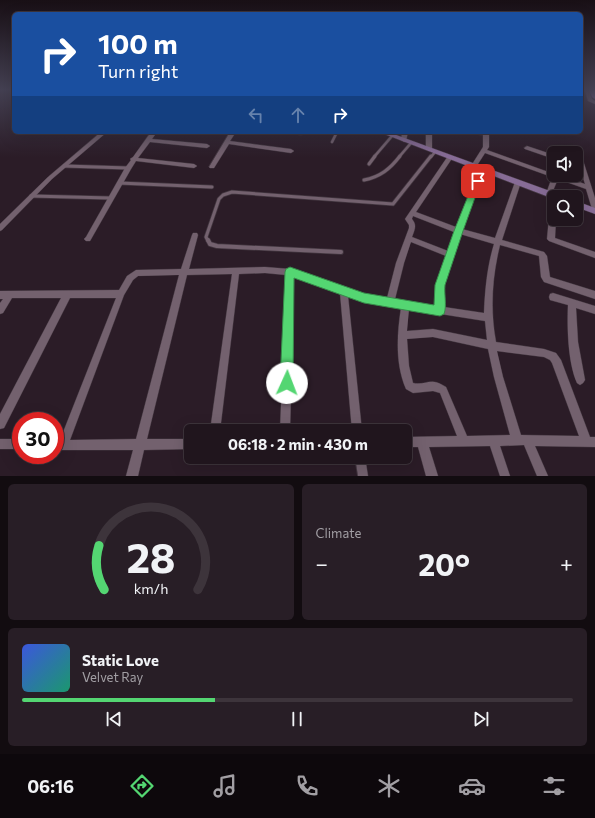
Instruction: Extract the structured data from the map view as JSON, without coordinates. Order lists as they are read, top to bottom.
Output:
{
  "page": {
    "turn": ["100 m", "Turn right"],
    "limit": "30",
    "trip": "06:18 · 2 min · 430 m",
    "tile": "Climate",
    "heat": ["−", "20°", "+"],
    "song": ["Static Love", "Velvet Ray"],
    "tabs": "06:16",
    "gauge": ["28", "km/h"]
  }
}
